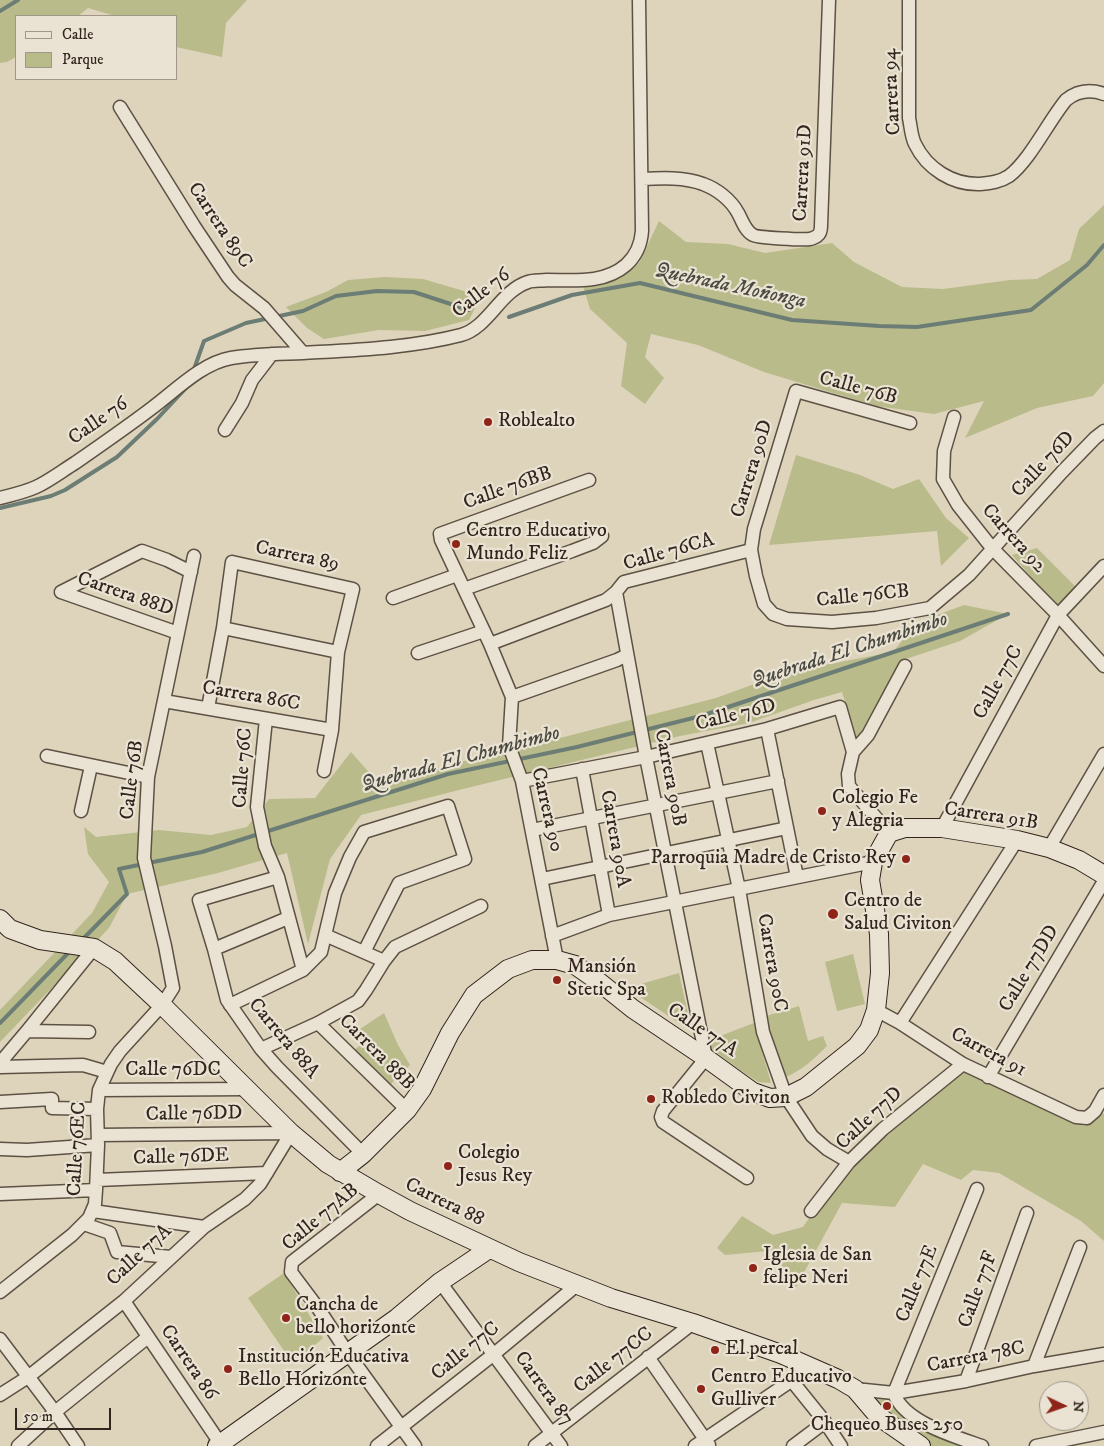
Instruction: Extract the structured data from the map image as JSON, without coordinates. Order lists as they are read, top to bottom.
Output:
{
  "streets": {
    "street": [
      "Carrera 94",
      "Carrera 91D",
      "Carrera 89C",
      "Calle 76",
      "Calle 76B",
      "Calle 76D",
      "Carrera 90D",
      "Calle 76BB",
      "Carrera 92",
      "Calle 76CA",
      "Carrera 89",
      "Carrera 88D",
      "Calle 76CB",
      "Calle 77C",
      "Carrera 86C",
      "Calle 76C",
      "Carrera 90B",
      "Carrera 90",
      "Carrera 91B",
      "Carrera 90A",
      "Carrera 90C",
      "Calle 77DD",
      "Calle 77A",
      "Carrera 88A",
      "Carrera 88B",
      "Carrera 91",
      "Calle 76DC",
      "Calle 76DD",
      "Calle 77D",
      "Calle 76EC",
      "Calle 76DE",
      "Carrera 88",
      "Calle 77AB",
      "Calle 77E",
      "Calle 77F",
      "Carrera 78C",
      "Calle 77CC",
      "Carrera 86",
      "Carrera 87"
    ]
  },
  "crossings": [
    ["Carrera 91D", "Calle 76"],
    ["Carrera 89C", "Calle 76"],
    ["Calle 76B", "Carrera 90D"],
    ["Calle 76B", "Carrera 88D"],
    ["Calle 76B", "Carrera 86C"],
    ["Calle 76B", "Calle 76EC"],
    ["Calle 76B", "Carrera 88"],
    ["Calle 76D", "Carrera 92"],
    ["Calle 76D", "Calle 76CB"],
    ["Calle 76D", "Carrera 90B"],
    ["Calle 76D", "Carrera 90"],
    ["Calle 76D", "Carrera 90A"],
    ["Calle 76D", "Carrera 90C"],
    ["Carrera 90D", "Calle 76CA"],
    ["Carrera 90D", "Calle 76CB"],
    ["Calle 76BB", "Carrera 90"],
    ["Carrera 92", "Calle 76CB"],
    ["Carrera 92", "Calle 77C"],
    ["Calle 76CA", "Carrera 90B"],
    ["Calle 76CA", "Carrera 90"],
    ["Calle 77C", "Carrera 91B"],
    ["Calle 77C", "Carrera 88"],
    ["Calle 77C", "Carrera 87"],
    ["Carrera 86C", "Calle 76C"],
    ["Calle 76C", "Carrera 88A"],
    ["Carrera 90B", "Calle 77A"],
    ["Carrera 90", "Calle 77A"],
    ["Carrera 90C", "Calle 77A"],
    ["Carrera 90C", "Calle 77D"],
    ["Calle 77DD", "Carrera 91"],
    ["Calle 77A", "Carrera 88A"],
    ["Calle 77A", "Carrera 88B"],
    ["Calle 77A", "Calle 76DD"],
    ["Calle 77A", "Calle 76EC"],
    ["Calle 77A", "Calle 76DE"],
    ["Calle 77A", "Carrera 88"],
    ["Calle 77A", "Carrera 86"],
    ["Carrera 91", "Calle 77D"],
    ["Calle 76DC", "Calle 76EC"],
    ["Calle 76DC", "Carrera 88"],
    ["Calle 76DD", "Calle 76EC"],
    ["Calle 76DD", "Carrera 88"],
    ["Calle 76EC", "Calle 76DE"],
    ["Calle 76EC", "Carrera 88"],
    ["Carrera 88", "Calle 77AB"],
    ["Carrera 88", "Carrera 78C"],
    ["Carrera 88", "Calle 77CC"],
    ["Calle 77E", "Carrera 78C"],
    ["Calle 77F", "Carrera 78C"],
    ["Calle 77CC", "Carrera 87"]
  ],
  "water": ["Quebrada Moñonga", "Quebrada El Chumbimbo"],
  "places": [
    "Roblealto",
    "Centro Educativo Mundo Feliz",
    "Colegio Fe y Alegria",
    "Parroquia Madre de Cristo Rey",
    "Centro de Salud Civiton",
    "Mansión Stetic Spa",
    "Robledo Civiton",
    "Colegio Jesus Rey",
    "Iglesia de San felipe Neri",
    "Cancha de bello horizonte",
    "El percal",
    "Institución Educativa Bello Horizonte",
    "Centro Educativo Gulliver",
    "Chequeo Buses 250"
  ],
  "legend": ["Calle", "Parque"],
  "scale_bar": "50 m",
  "north": "right"
}
